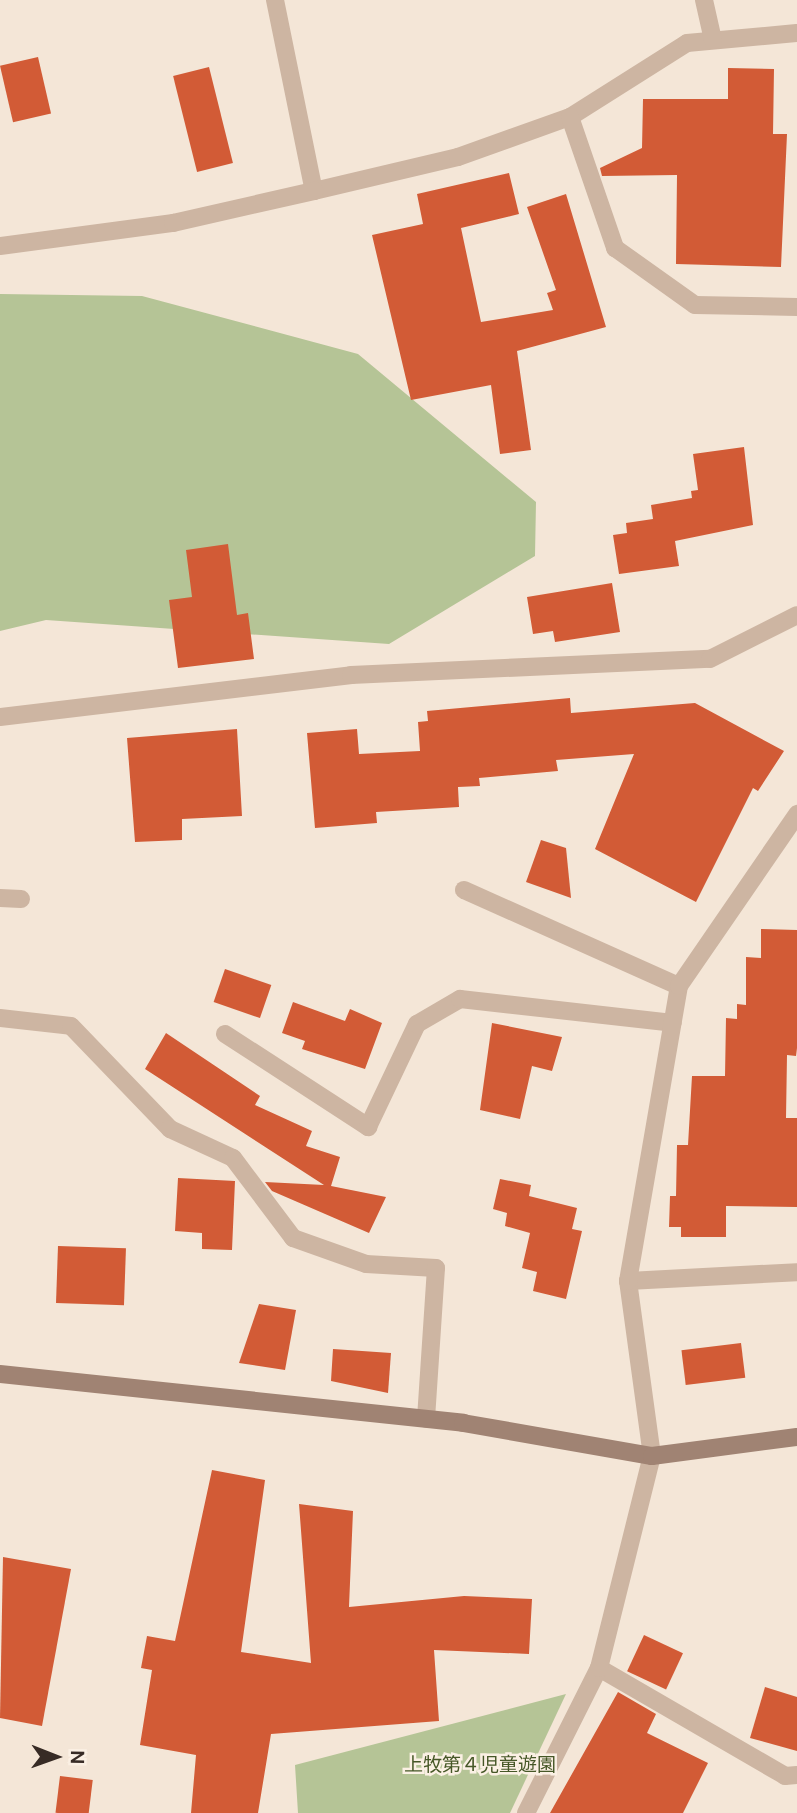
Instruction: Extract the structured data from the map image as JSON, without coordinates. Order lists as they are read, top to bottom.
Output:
{
  "parks": ["上牧第４児童遊園"],
  "north": "right"
}
